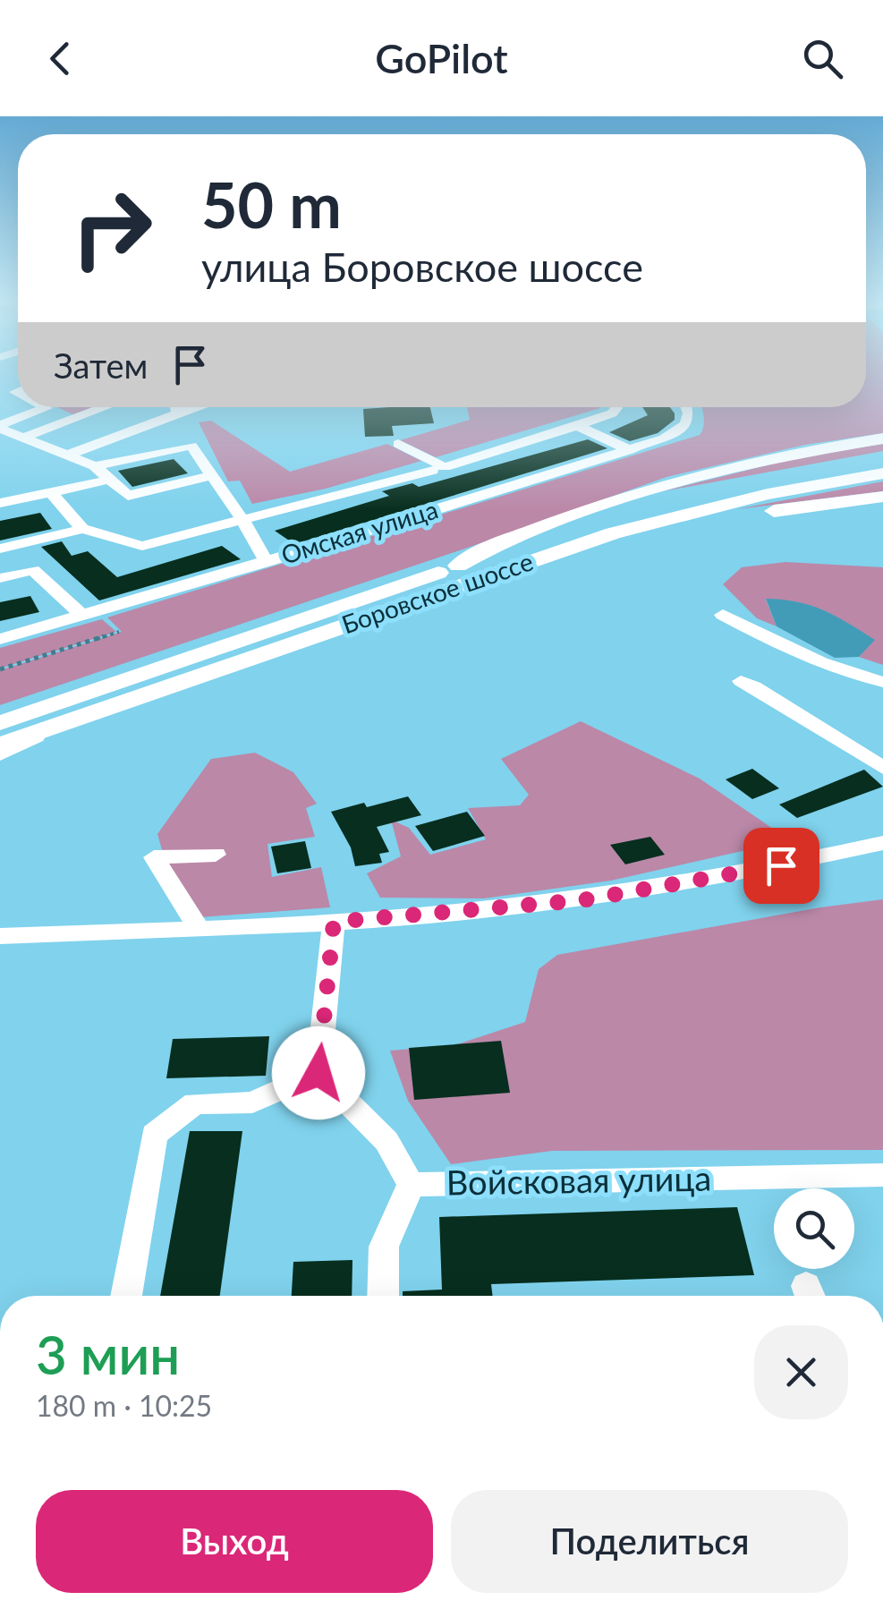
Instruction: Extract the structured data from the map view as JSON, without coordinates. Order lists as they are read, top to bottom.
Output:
{
  "streets": {
    "main road": ["Боровское шоссе"],
    "street": ["Омская улица", "Войсковая улица"]
  },
  "page": {
    "header": "GoPilot",
    "turn": ["50 m", "улица Боровское шоссе"],
    "then": "Затем",
    "heading": ["3 мин", "180 m · 10:25"],
    "buttons": ["Выход", "Поделиться"]
  }
}
